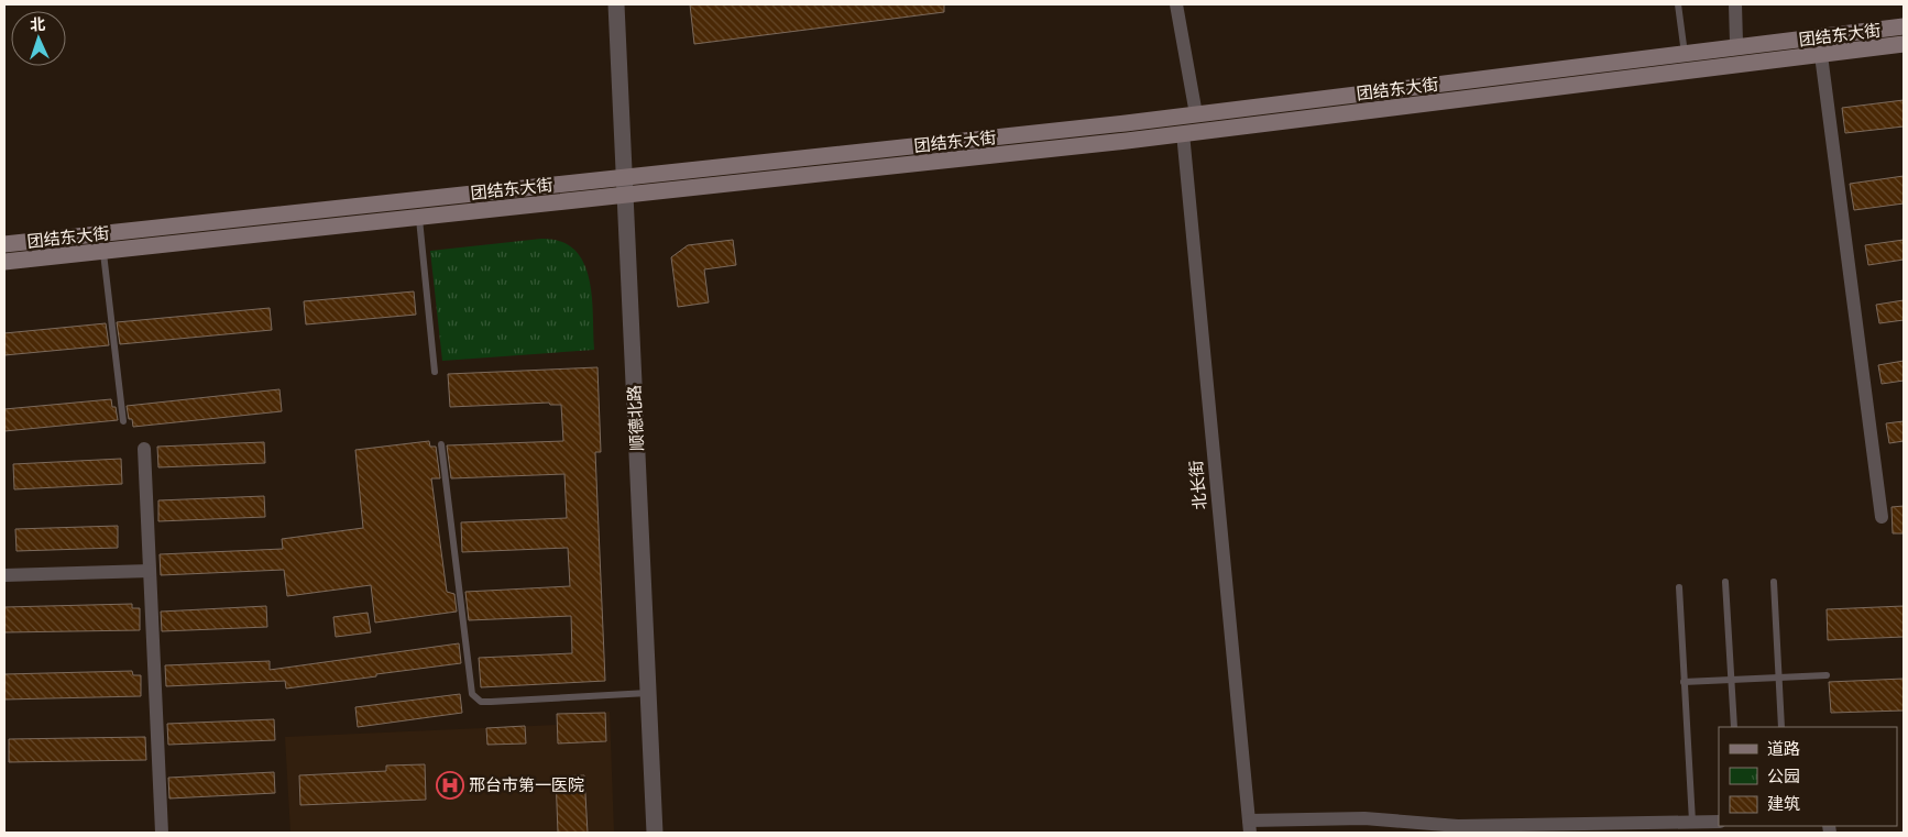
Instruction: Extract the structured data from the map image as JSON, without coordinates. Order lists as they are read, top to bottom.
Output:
{
  "streets": {
    "main road": ["团结东大街"],
    "street": ["顺德北路", "北长街"]
  },
  "crossings": [
    ["团结东大街", "顺德北路"],
    ["团结东大街", "北长街"]
  ],
  "places": {
    "hospital": ["邢台市第一医院"]
  },
  "legend": ["道路", "公园", "建筑"],
  "north": "top"
}
